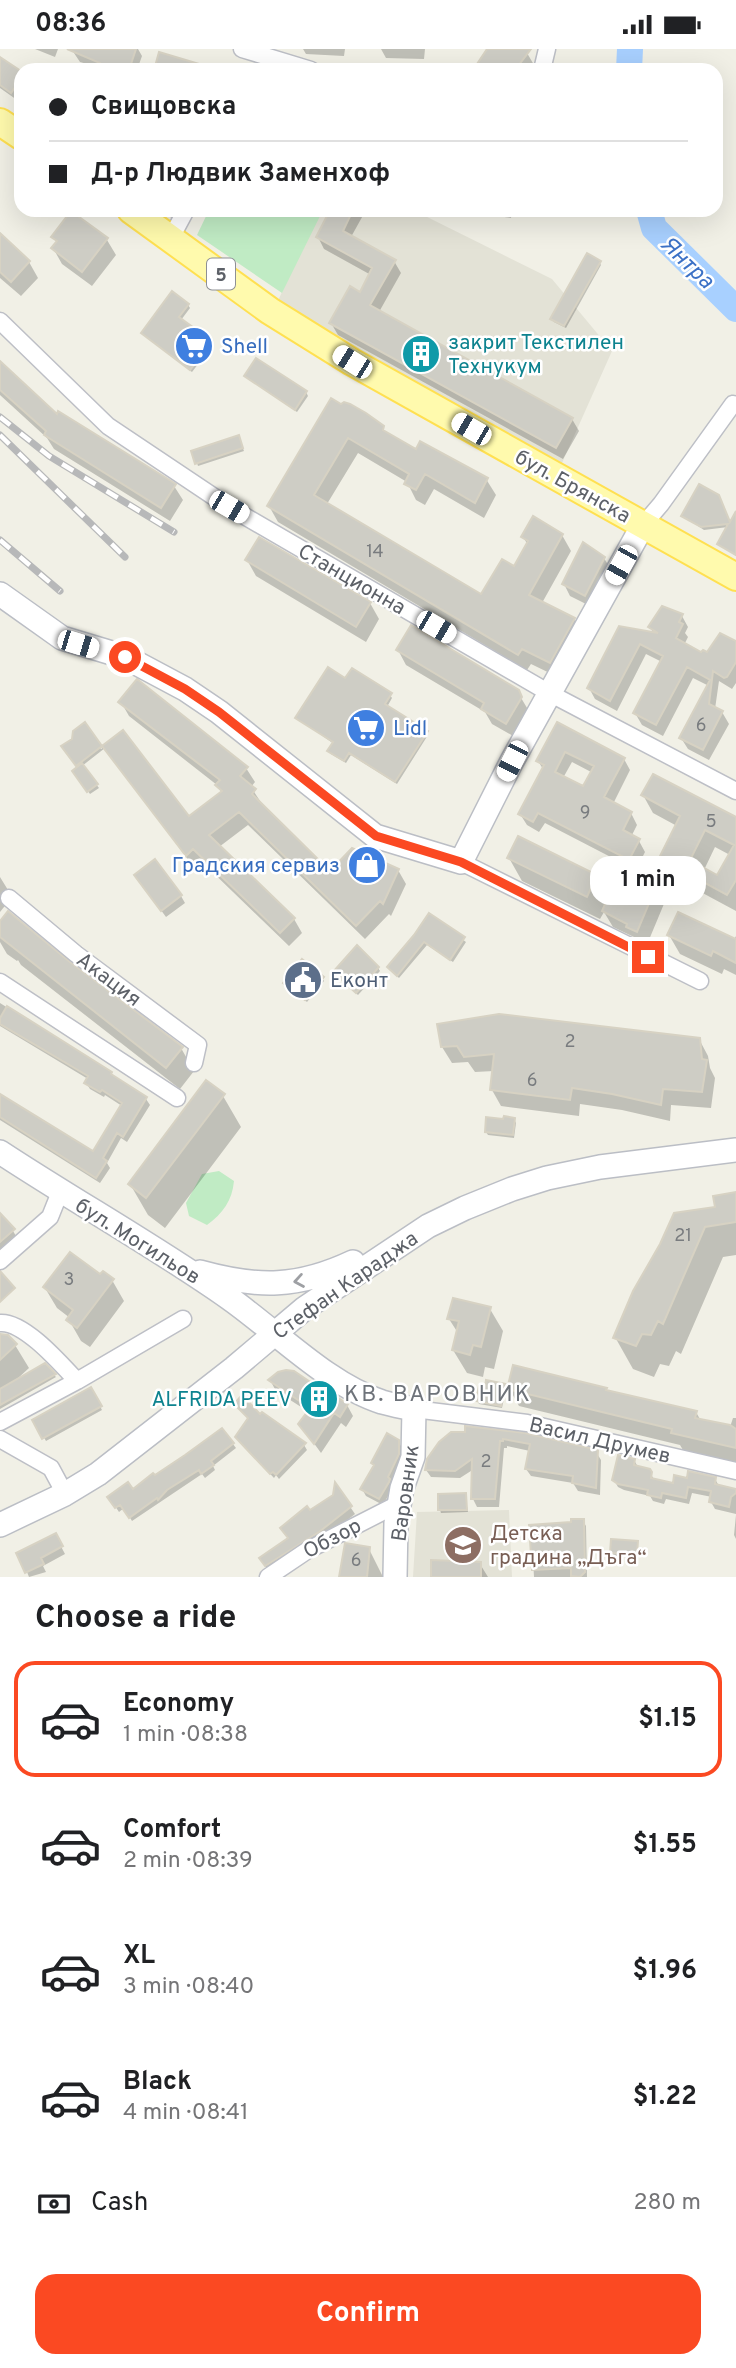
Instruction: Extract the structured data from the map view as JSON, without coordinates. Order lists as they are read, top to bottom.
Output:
{
  "streets": {
    "main road": ["5", "бул. Брянска"],
    "street": [
      "Станционна",
      "Акация",
      "бул. Могильов",
      "Стефан Караджа",
      "Васил Друмев",
      "Варовник",
      "Обзор"
    ]
  },
  "crossings": [
    ["бул. Могильов", "Стефан Караджа"],
    ["бул. Могильов", "Васил Друмев"],
    ["Стефан Караджа", "Васил Друмев"],
    ["Васил Друмев", "Варовник"],
    ["Варовник", "Обзор"]
  ],
  "districts": ["КВ. ВАРОВНИК"],
  "water": ["Янтра"],
  "places": {
    "supermarket": ["Shell", "Lidl"],
    "building": ["закрит Текстилен Технукум", "ALFRIDA PEEV"],
    "shop": ["Градския сервиз"],
    "public building": ["Еконт"],
    "school or university": ["Детска градина „Дъга“"]
  },
  "house_numbers": [
    "14",
    "6",
    "9",
    "5",
    "2",
    "6",
    "21",
    "3",
    "2",
    "6"
  ],
  "page": {
    "status": "08:36",
    "banner": ["Свищовска", "Д-р Людвик Заменхоф"],
    "bubble": "1 min",
    "heading": "Choose a ride",
    "list": [
      {
        "name": "Economy",
        "note": "1 min · 08:38",
        "value": "$1.15"
      },
      {
        "name": "Comfort",
        "note": "2 min · 08:39",
        "value": "$1.55"
      },
      {
        "name": "XL",
        "note": "3 min · 08:40",
        "value": "$1.96"
      },
      {
        "name": "Black",
        "note": "4 min · 08:41",
        "value": "$1.22"
      }
    ],
    "pay": ["Cash", "280 m"],
    "buttons": "Confirm"
  }
}
